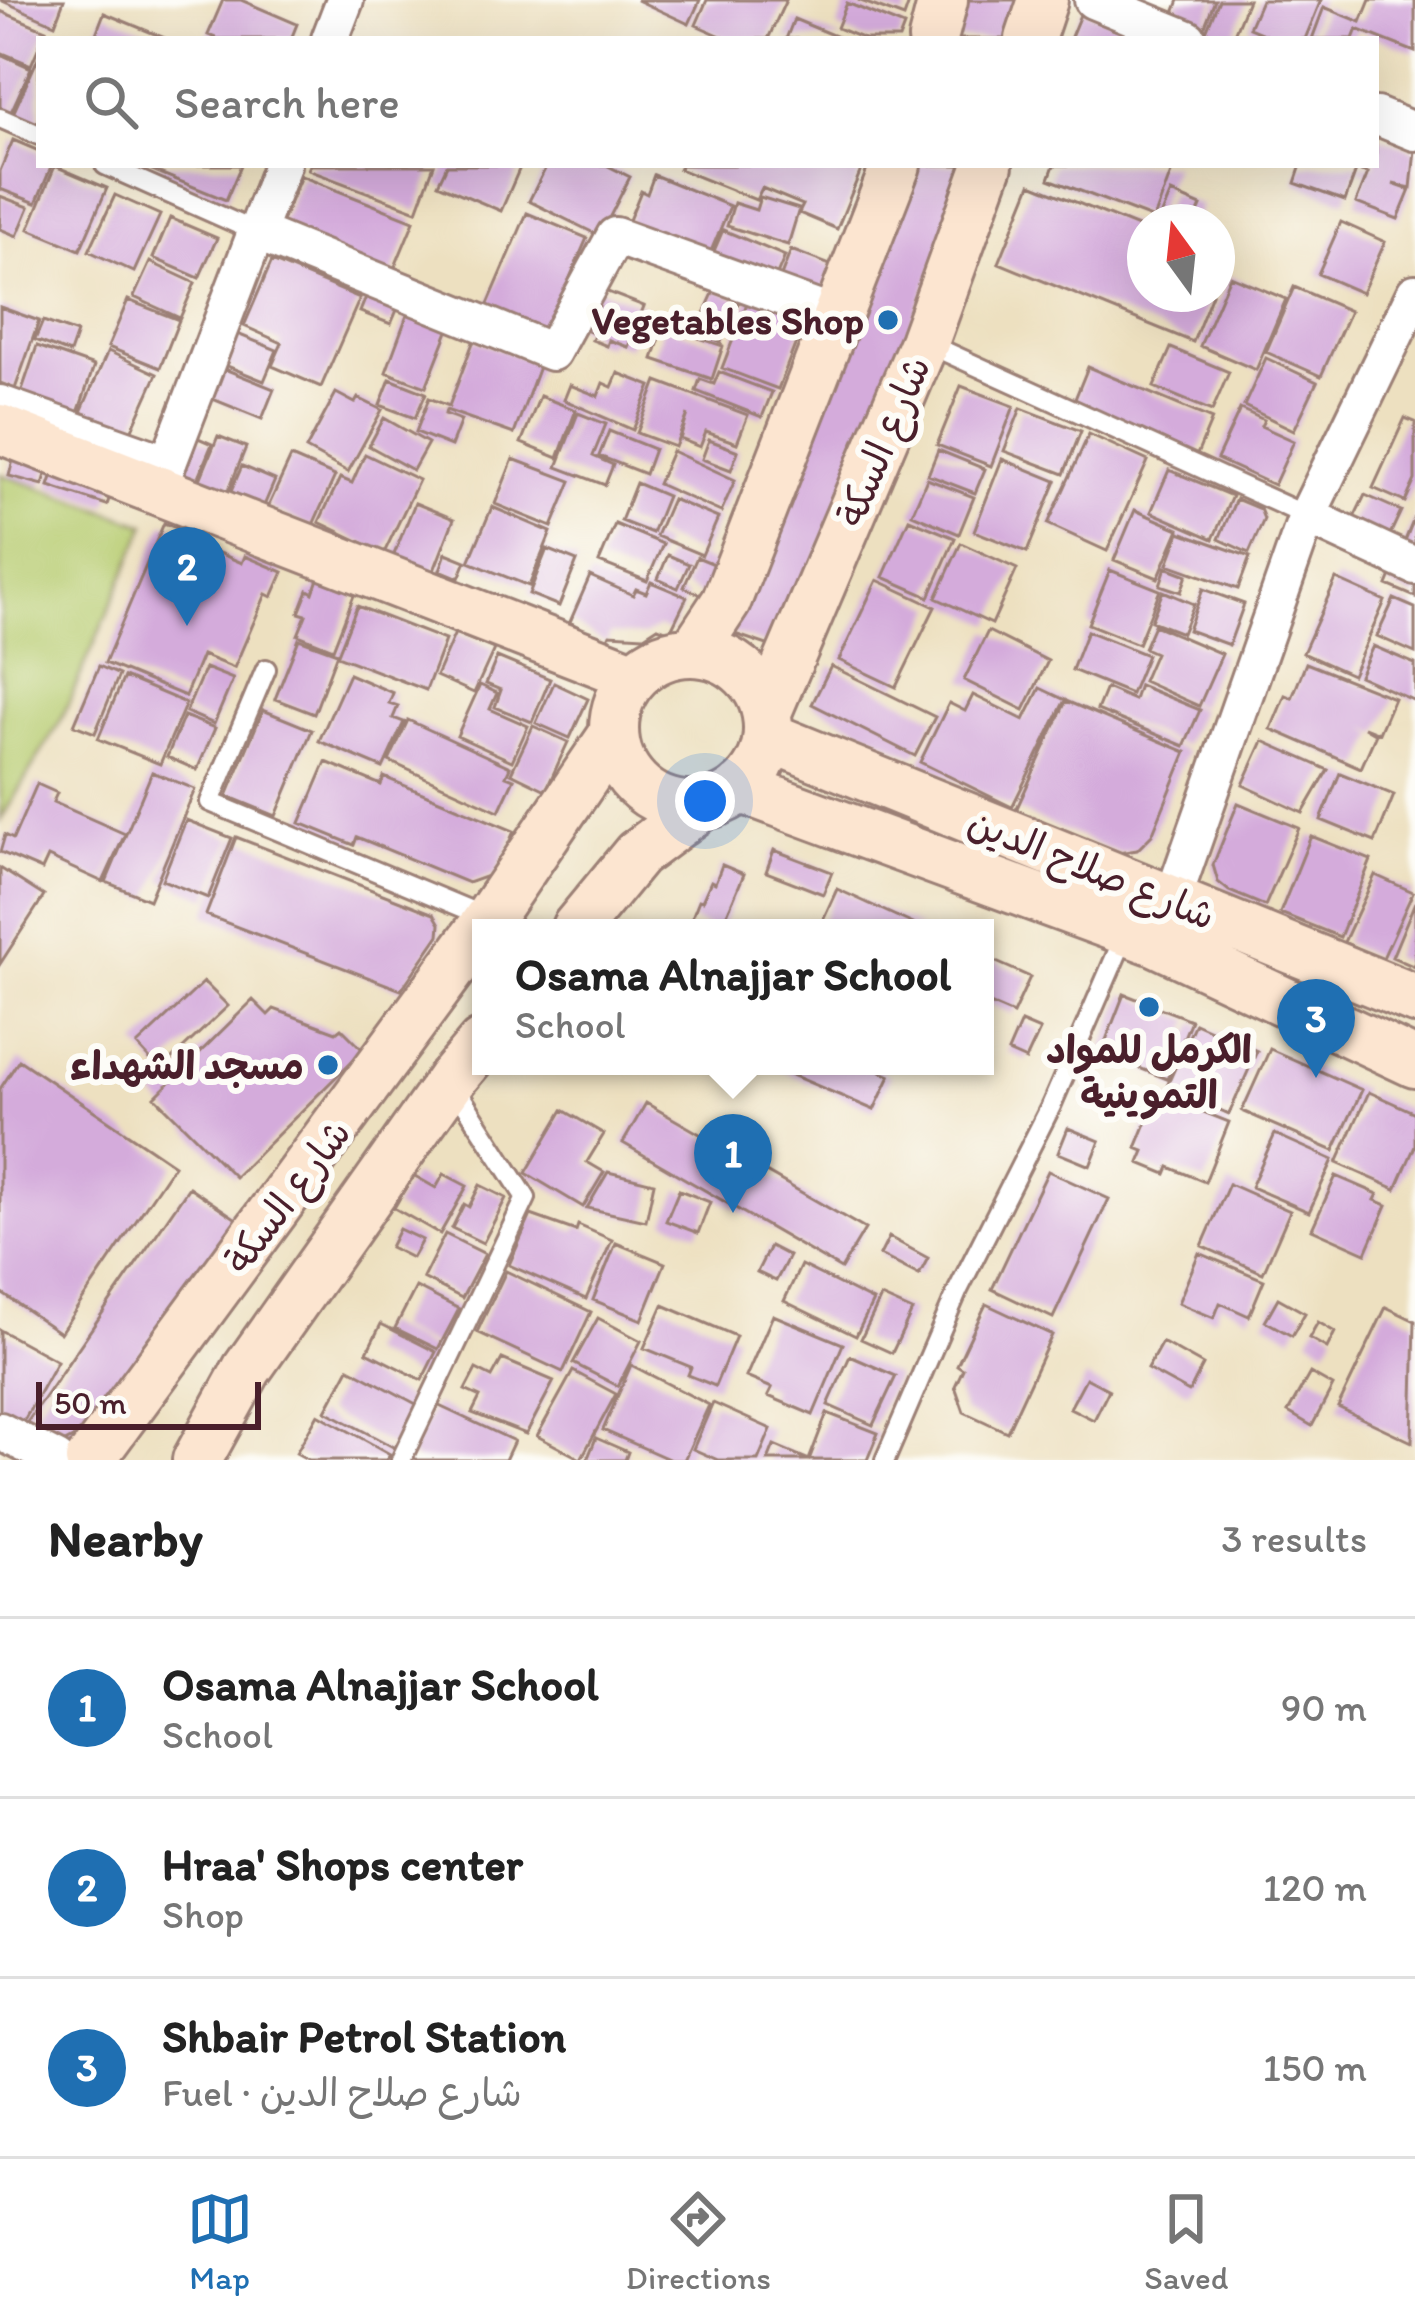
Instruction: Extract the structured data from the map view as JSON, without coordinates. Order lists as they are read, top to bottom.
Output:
{
  "streets": {
    "main road": ["شارع السكة", "شارع صلاح الدين"]
  },
  "crossings": [
    ["شارع السكة", "شارع صلاح الدين"]
  ],
  "places": ["Vegetables Shop", "الكرمل للمواد التموينية", "مسجد الشهداء"],
  "scale_bar": "50 m",
  "north": "top",
  "page": {
    "search": "Search here",
    "pins": ["2", "3", "1"],
    "popup": ["Osama Alnajjar School", "School"],
    "scale": "50 m",
    "heading": ["Nearby", "3 results"],
    "list": [
      {
        "mark": "1",
        "name": "Osama Alnajjar School",
        "note": "School",
        "value": "90 m"
      },
      {
        "mark": "2",
        "name": "Hraa' Shops center",
        "note": "Shop",
        "value": "120 m"
      },
      {
        "mark": "3",
        "name": "Shbair Petrol Station",
        "note": "Fuel · شارع صلاح الدين",
        "value": "150 m"
      }
    ],
    "nav": ["Map", "Directions", "Saved"]
  }
}
